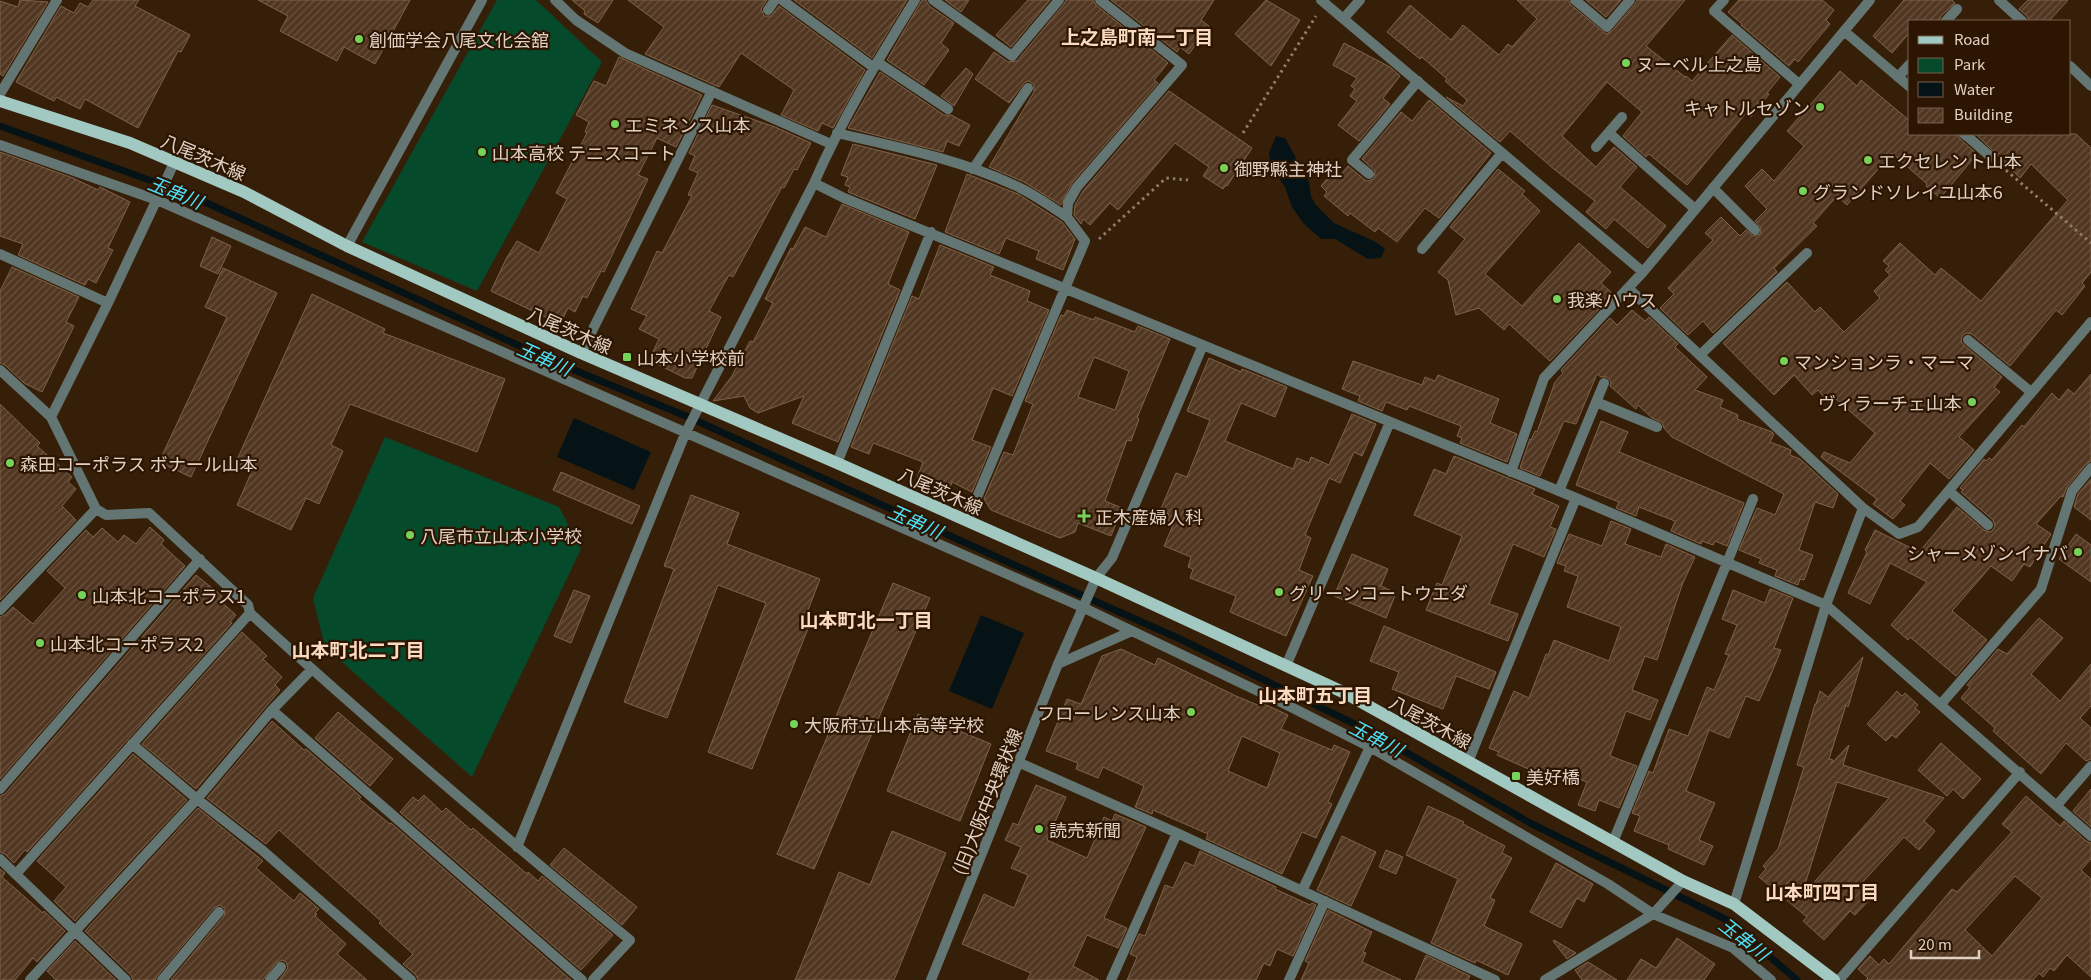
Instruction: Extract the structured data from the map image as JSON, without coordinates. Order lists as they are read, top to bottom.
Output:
{
  "streets": {
    "main road": ["八尾茨木線"],
    "street": ["(旧)大阪中央環状線"]
  },
  "crossings": [
    ["八尾茨木線", "(旧)大阪中央環状線"]
  ],
  "districts": [
    "上之島町南一丁目",
    "山本町北一丁目",
    "山本町北二丁目",
    "山本町五丁目",
    "山本町四丁目"
  ],
  "water": ["玉串川"],
  "places": {
    "other": [
      "創価学会八尾文化会舘",
      "ヌーベル上之島",
      "キャトルセゾン",
      "エミネンス山本",
      "山本高校 テニスコート",
      "エクセレント山本",
      "御野縣主神社",
      "グランドソレイユ山本6",
      "我楽ハウス",
      "マンションラ・マーマ",
      "ヴィラーチェ山本",
      "森田コーポラス ボナール山本",
      "八尾市立山本小学校",
      "シャーメゾンイナバ",
      "グリーンコートウエダ",
      "山本北コーポラス1",
      "山本北コーポラス2",
      "フローレンス山本",
      "大阪府立山本高等学校",
      "読売新聞"
    ],
    "transit": ["山本小学校前", "美好橋"],
    "health": ["正木産婦人科"]
  },
  "legend": [
    "Road",
    "Park",
    "Water",
    "Building"
  ],
  "scale_bar": "20 m"
}
